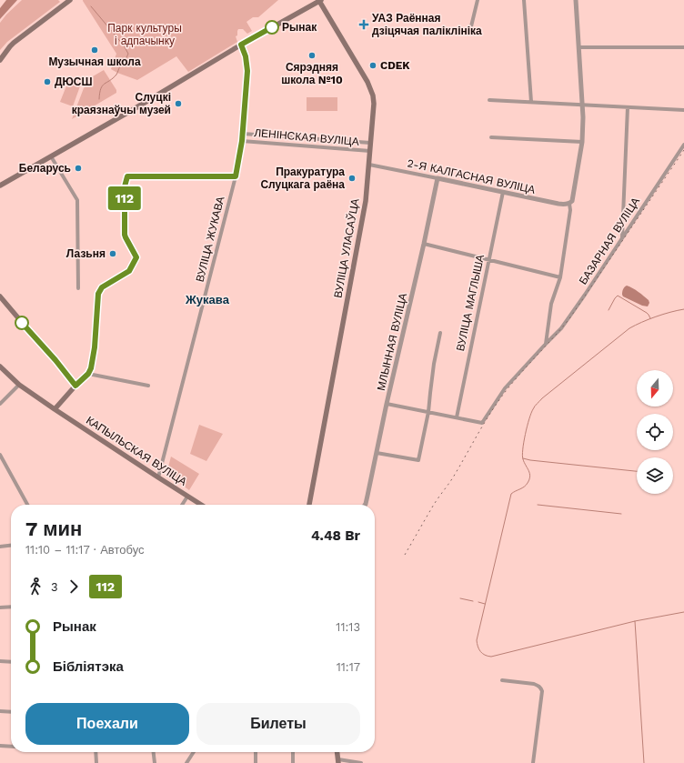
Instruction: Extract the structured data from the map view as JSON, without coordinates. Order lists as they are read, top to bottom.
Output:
{
  "streets": {
    "main road": ["ВУЛІЦА УЛАСАЎЦА", "КАПЫЛЬСКАЯ ВУЛІЦА"],
    "street": [
      "ЛЕНІНСКАЯ ВУЛІЦА",
      "2-Я КАЛГАСНАЯ ВУЛІЦА",
      "ВУЛІЦА ЖУКАВА",
      "БАЗАРНАЯ ВУЛІЦА",
      "ВУЛІЦА МАГЛЫША",
      "МЛЫННАЯ ВУЛІЦА"
    ]
  },
  "crossings": [
    ["ЛЕНІНСКАЯ ВУЛІЦА", "ВУЛІЦА ЖУКАВА"],
    ["ЛЕНІНСКАЯ ВУЛІЦА", "ВУЛІЦА УЛАСАЎЦА"],
    ["2-Я КАЛГАСНАЯ ВУЛІЦА", "ВУЛІЦА УЛАСАЎЦА"],
    ["2-Я КАЛГАСНАЯ ВУЛІЦА", "ВУЛІЦА МАГЛЫША"],
    ["2-Я КАЛГАСНАЯ ВУЛІЦА", "МЛЫННАЯ ВУЛІЦА"],
    ["ВУЛІЦА ЖУКАВА", "КАПЫЛЬСКАЯ ВУЛІЦА"],
    ["БАЗАРНАЯ ВУЛІЦА", "ВУЛІЦА МАГЛЫША"]
  ],
  "districts": ["Жукава"],
  "parks": ["Парк культуры і адпачынку"],
  "places": {
    "health": ["УАЗ Раённая дзіцячая паліклініка"],
    "other": [
      "Рынак",
      "Музычная школа",
      "Сярэдняя школа №10",
      "CDEK",
      "ДЮСШ",
      "Слуцкі краязнаўчы музей",
      "Беларусь",
      "Пракуратура Слуцкага раёна",
      "Лазьня"
    ]
  },
  "lines": ["bus line 112"],
  "north": "bottom",
  "page": {
    "on_map": "112",
    "heading": ["7 мин", "11:10 – 11:17 · Автобус", "4.48 Br"],
    "legs": ["3", "112"],
    "list": [
      {
        "name": "Рынак",
        "value": "11:13"
      },
      {
        "name": "Бібліятэка",
        "value": "11:17"
      }
    ],
    "buttons": ["Поехали", "Билеты"]
  }
}
